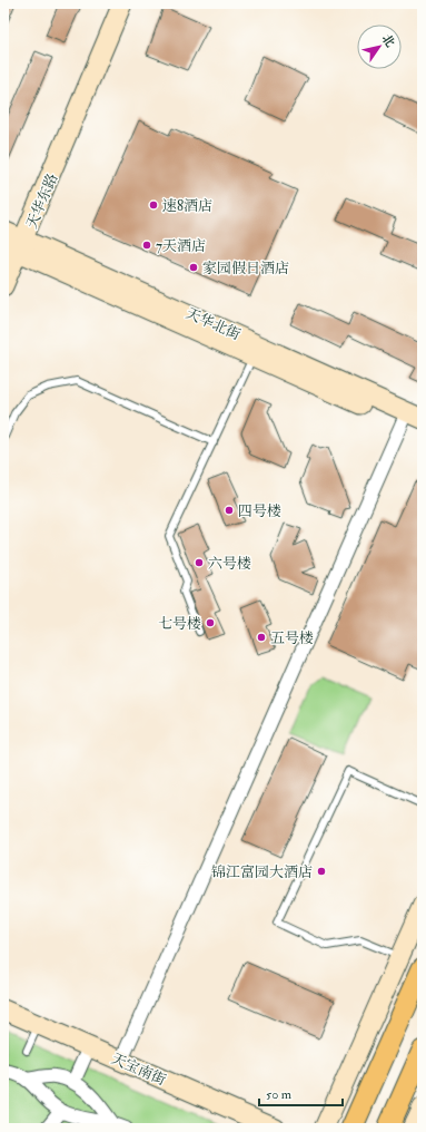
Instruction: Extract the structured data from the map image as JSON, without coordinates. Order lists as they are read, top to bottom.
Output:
{
  "streets": {
    "street": ["天华东路", "天华北街", "天宝南街"]
  },
  "crossings": [
    ["天华东路", "天华北街"]
  ],
  "places": [
    "速8酒店",
    "7天酒店",
    "家园假日酒店",
    "四号楼",
    "六号楼",
    "七号楼",
    "五号楼",
    "锦江富园大酒店"
  ],
  "scale_bar": "50 m",
  "north": "top right"
}
